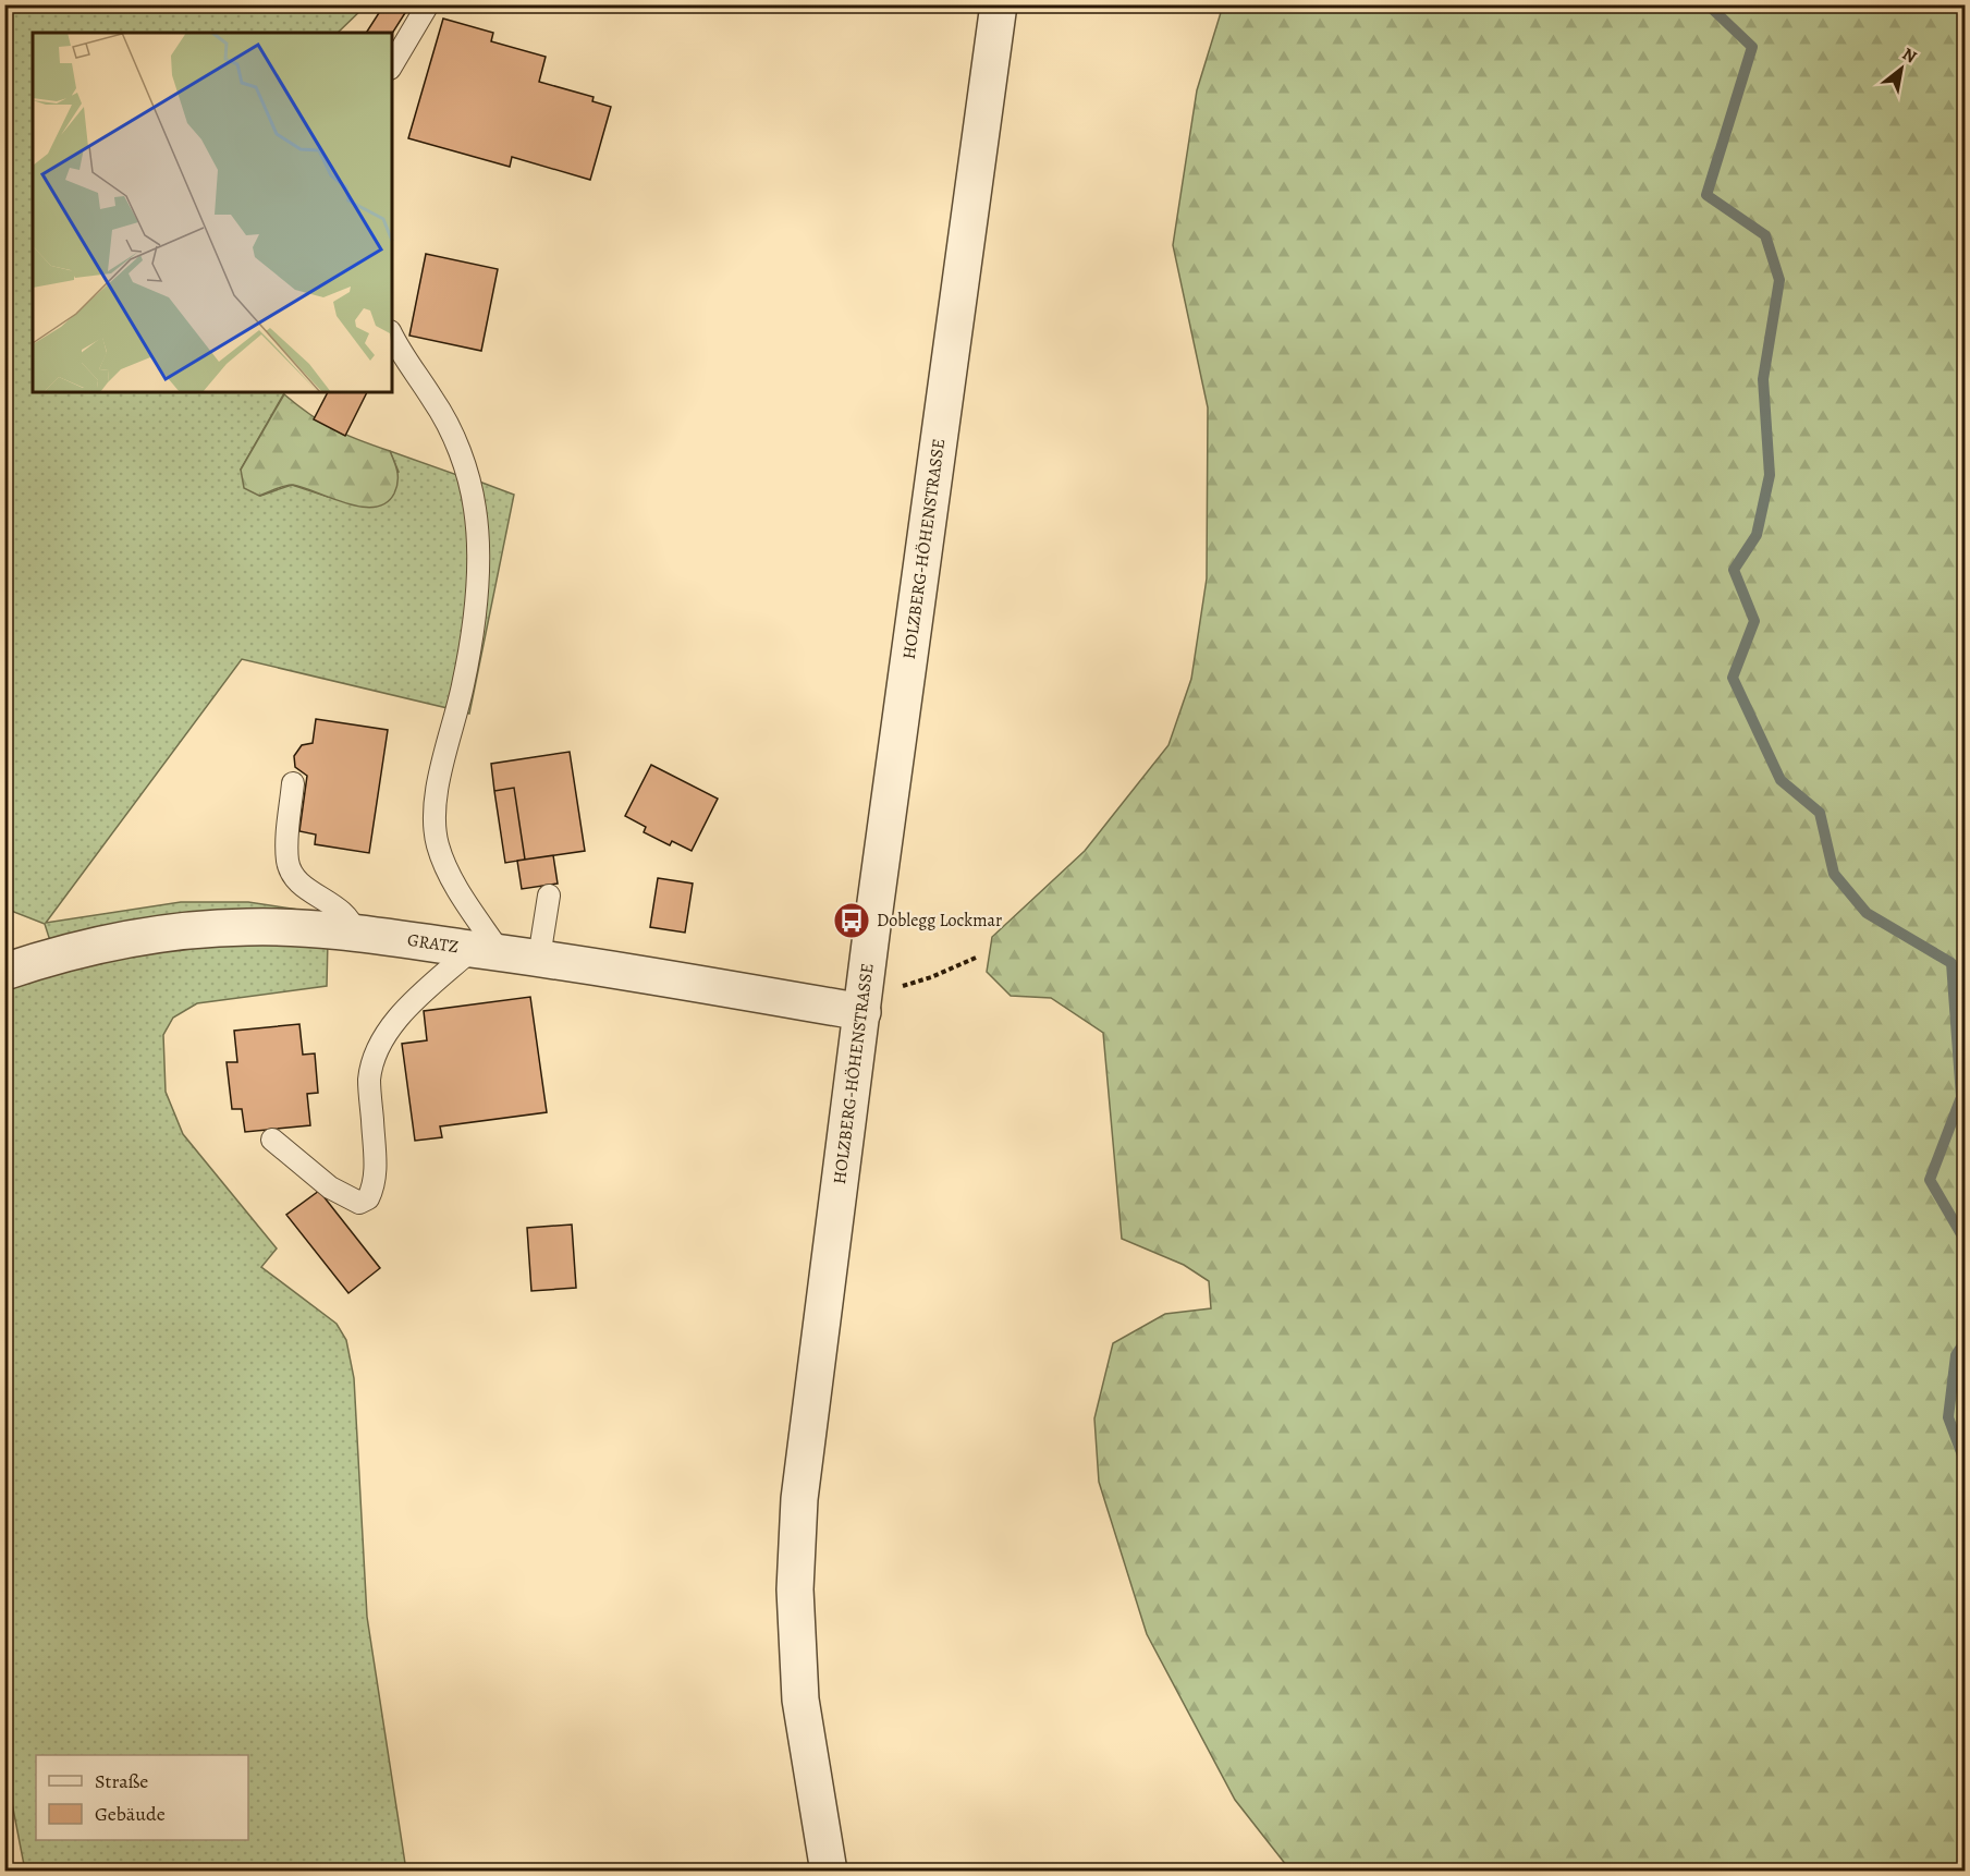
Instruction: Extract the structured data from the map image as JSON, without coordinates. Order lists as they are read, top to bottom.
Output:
{
  "streets": {
    "street": ["HOLZBERG-HÖHENSTRASSE", "GRATZ"]
  },
  "crossings": [
    ["HOLZBERG-HÖHENSTRASSE", "GRATZ"]
  ],
  "places": {
    "bus stop": ["Doblegg Lockmar"]
  },
  "legend": ["Straße", "Gebäude"],
  "north": "top right"
}
